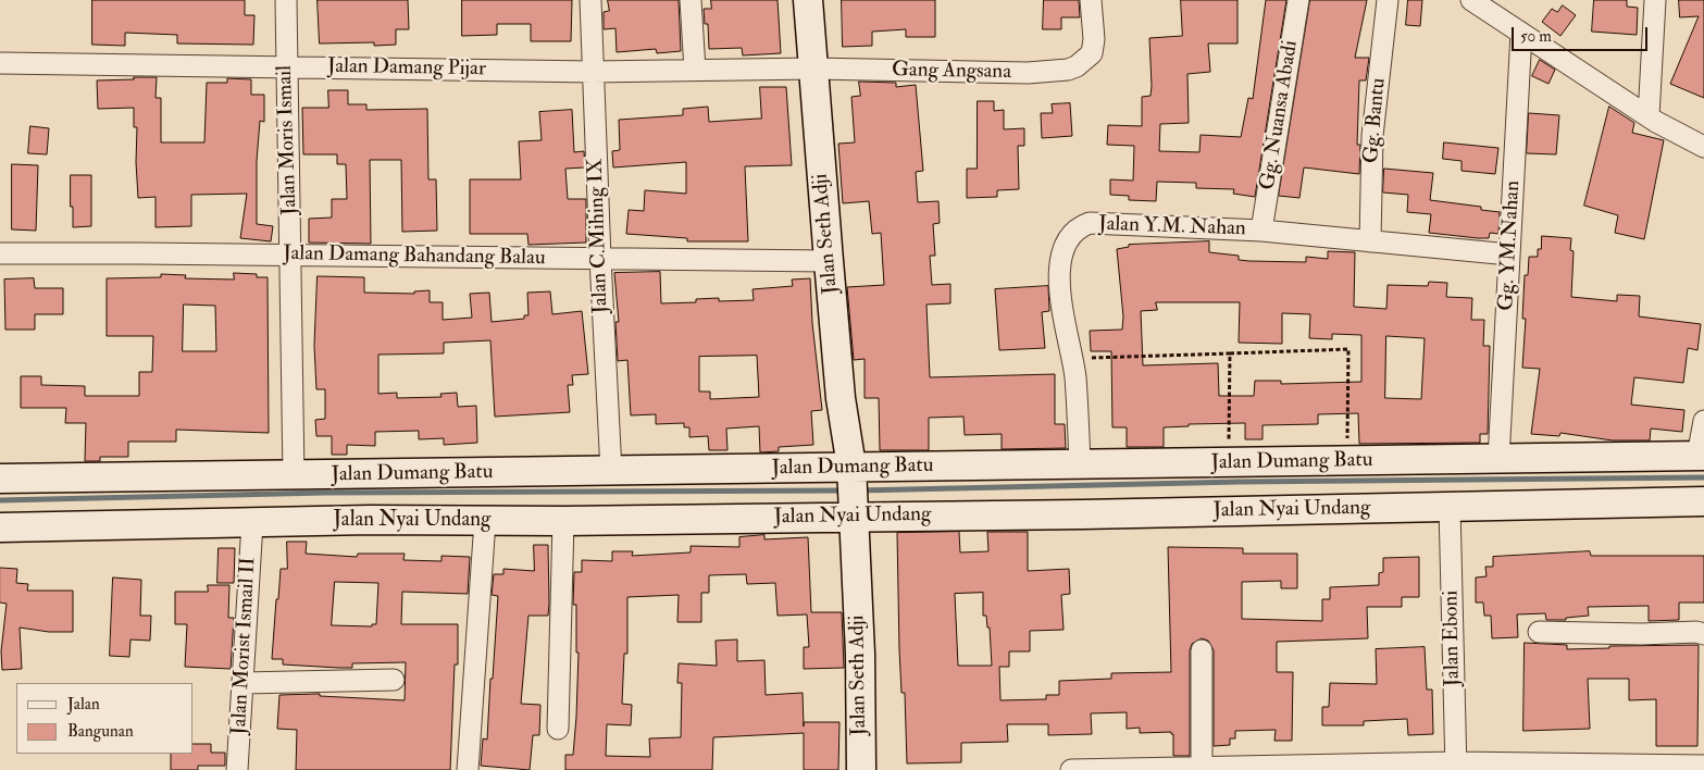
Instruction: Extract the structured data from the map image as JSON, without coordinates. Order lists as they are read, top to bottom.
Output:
{
  "streets": {
    "street": [
      "Jalan Damang Pijar",
      "Gang Angsana",
      "Gg. Nuansa Abadi",
      "Gg. Bantu",
      "Jalan Moris Ismail",
      "Jalan Y.M. Nahan",
      "Jalan Seth Adji",
      "Jalan C.Mihing IX",
      "Gg. YM.Nahan",
      "Jalan Damang Bahandang Balau",
      "Jalan Dumang Batu",
      "Jalan Nyai Undang",
      "Jalan Eboni",
      "Jalan Morist Ismail II"
    ]
  },
  "crossings": [
    ["Jalan Damang Pijar", "Gang Angsana"],
    ["Jalan Damang Pijar", "Jalan Moris Ismail"],
    ["Jalan Damang Pijar", "Jalan Seth Adji"],
    ["Jalan Damang Pijar", "Jalan C.Mihing IX"],
    ["Gang Angsana", "Jalan Seth Adji"],
    ["Gg. Nuansa Abadi", "Jalan Y.M. Nahan"],
    ["Gg. Bantu", "Jalan Y.M. Nahan"],
    ["Jalan Moris Ismail", "Jalan Damang Bahandang Balau"],
    ["Jalan Moris Ismail", "Jalan Dumang Batu"],
    ["Jalan Y.M. Nahan", "Gg. YM.Nahan"],
    ["Jalan Y.M. Nahan", "Jalan Dumang Batu"],
    ["Jalan Seth Adji", "Jalan Damang Bahandang Balau"],
    ["Jalan Seth Adji", "Jalan Dumang Batu"],
    ["Jalan Seth Adji", "Jalan Nyai Undang"],
    ["Jalan C.Mihing IX", "Jalan Damang Bahandang Balau"],
    ["Jalan C.Mihing IX", "Jalan Dumang Batu"],
    ["Gg. YM.Nahan", "Jalan Dumang Batu"],
    ["Jalan Nyai Undang", "Jalan Eboni"],
    ["Jalan Nyai Undang", "Jalan Morist Ismail II"]
  ],
  "legend": ["Jalan", "Bangunan"],
  "scale_bar": "50 m"
}
